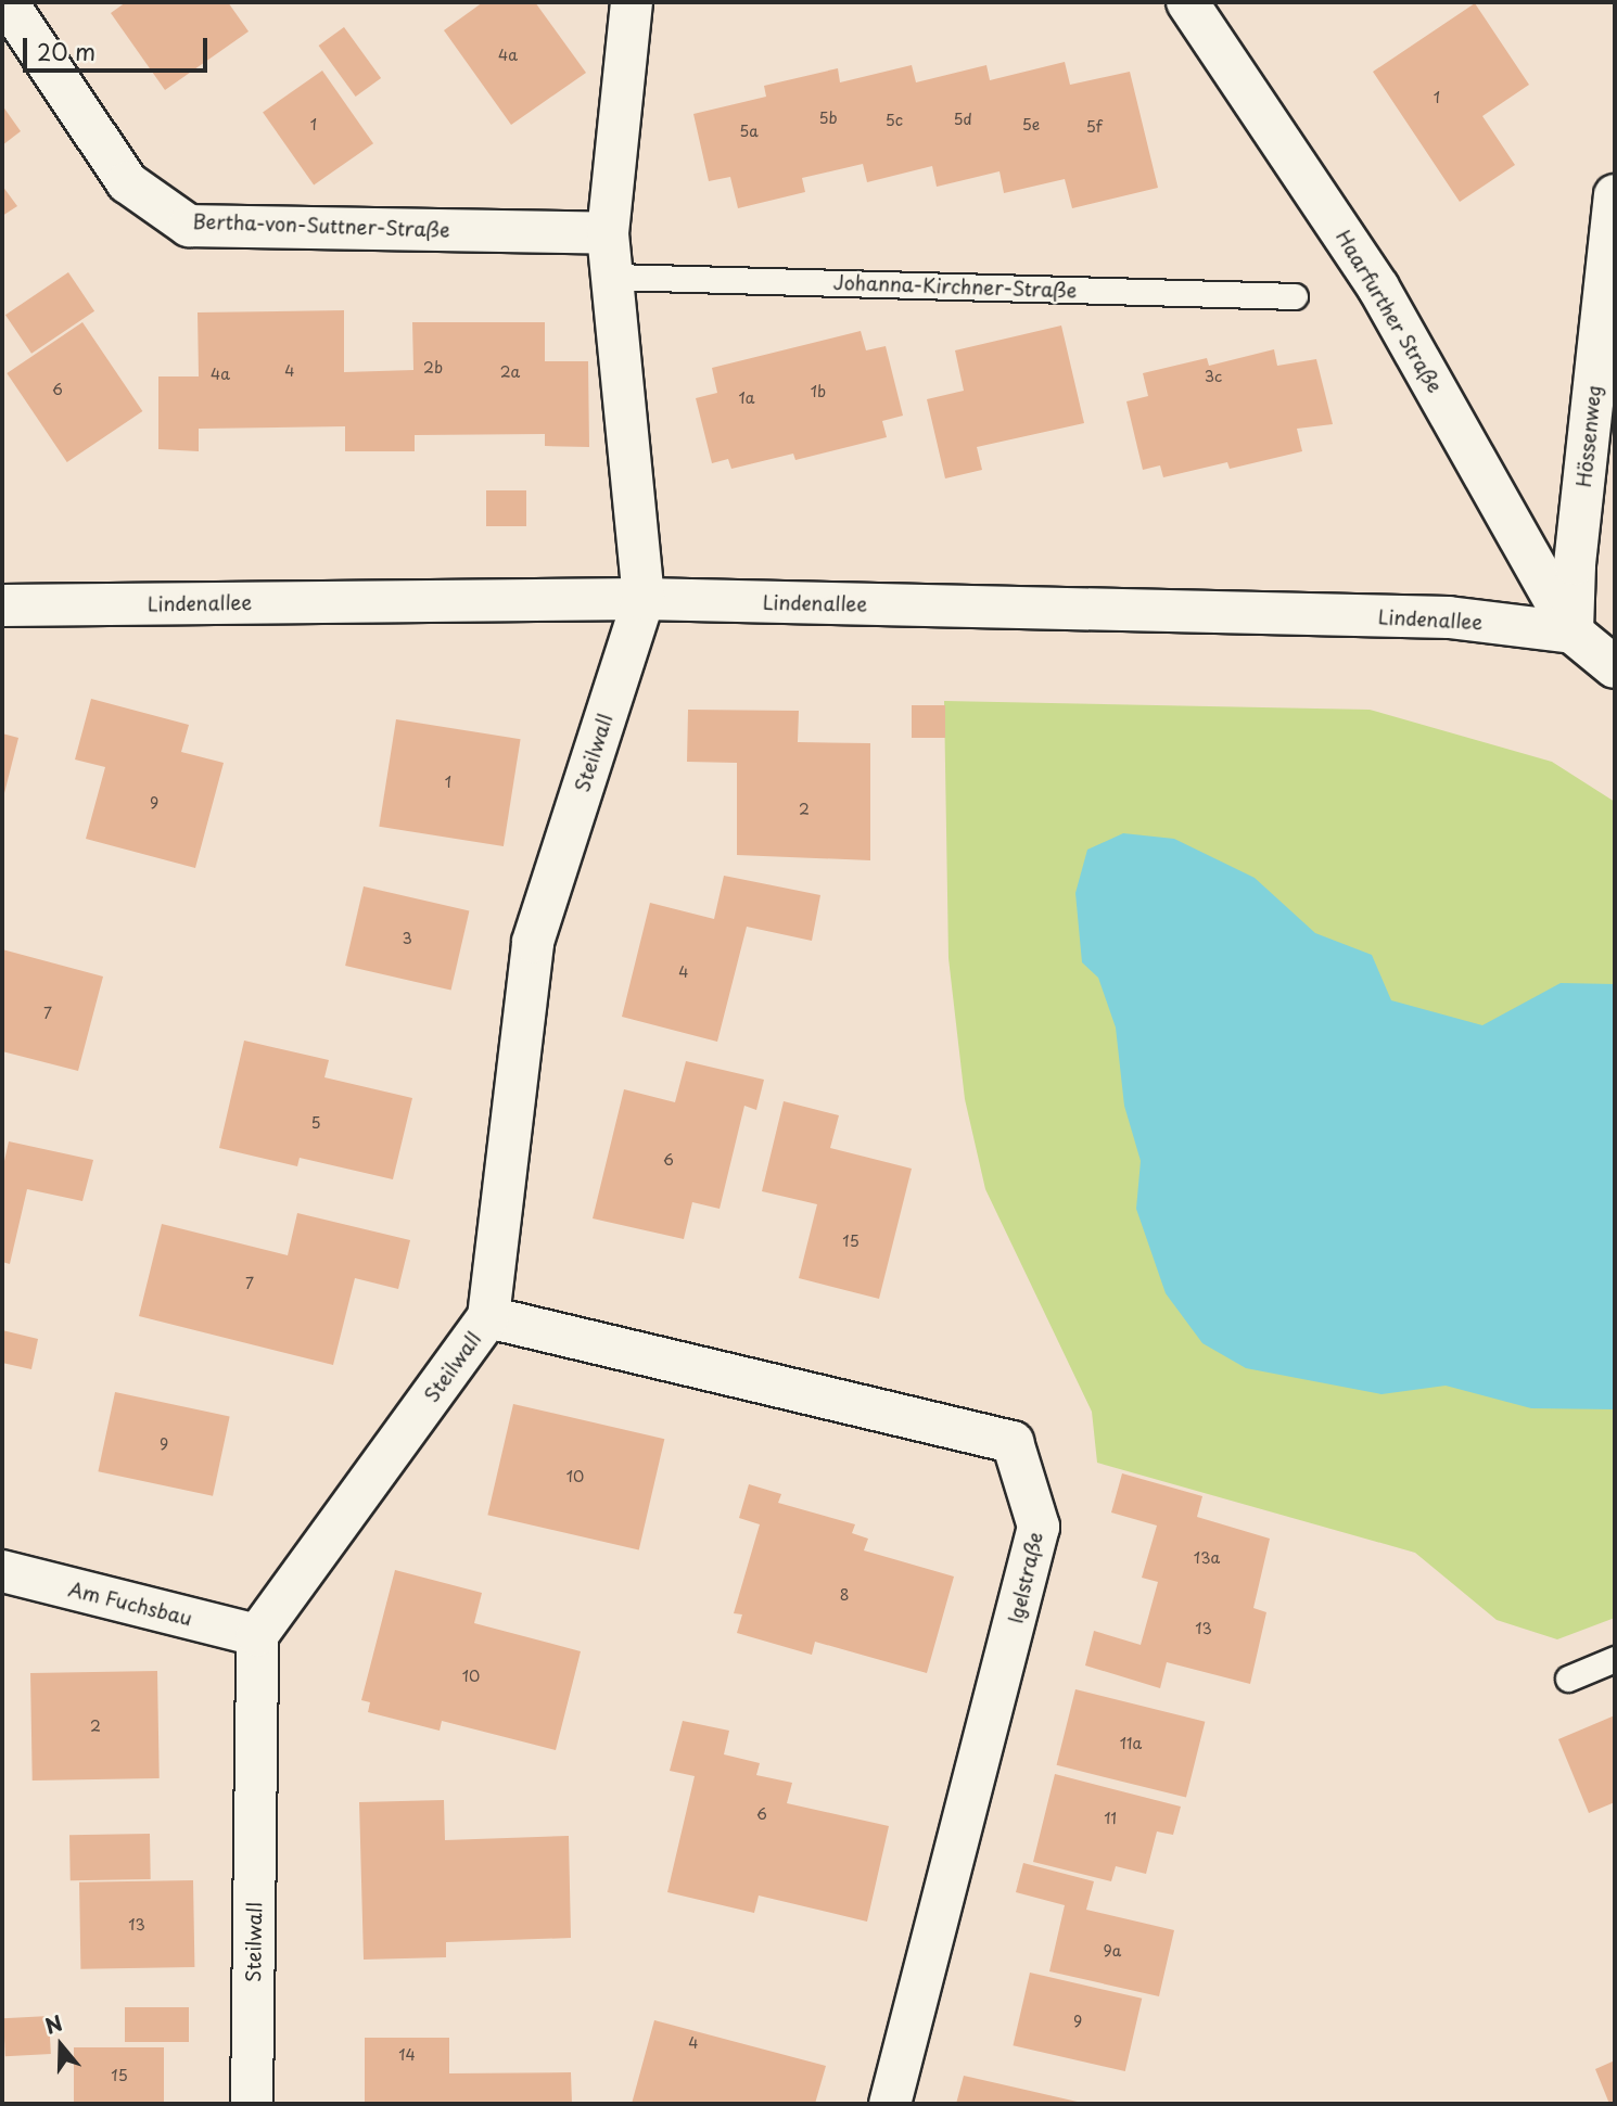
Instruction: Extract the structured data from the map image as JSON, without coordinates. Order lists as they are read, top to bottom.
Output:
{
  "streets": {
    "street": [
      "Bertha-von-Suttner-Straße",
      "Haarfurther Straße",
      "Hössenweg",
      "Lindenallee",
      "Steilwall",
      "Igelstraße",
      "Am Fuchsbau"
    ],
    "lane": ["Johanna-Kirchner-Straße"]
  },
  "crossings": [
    ["Haarfurther Straße", "Hössenweg"],
    ["Haarfurther Straße", "Lindenallee"],
    ["Hössenweg", "Lindenallee"],
    ["Lindenallee", "Steilwall"],
    ["Steilwall", "Igelstraße"],
    ["Steilwall", "Am Fuchsbau"]
  ],
  "house_numbers": [
    "4a",
    "1",
    "5b",
    "5d",
    "5c",
    "1",
    "5e",
    "5f",
    "5a",
    "2b",
    "4",
    "2a",
    "4a",
    "3c",
    "6",
    "1b",
    "1a",
    "1",
    "9",
    "2",
    "3",
    "4",
    "7",
    "5",
    "6",
    "15",
    "7",
    "9",
    "10",
    "13a",
    "8",
    "13",
    "10",
    "2",
    "11a",
    "6",
    "11",
    "13",
    "9a",
    "9",
    "4",
    "14",
    "15"
  ],
  "scale_bar": "20 m",
  "north": "top"
}
